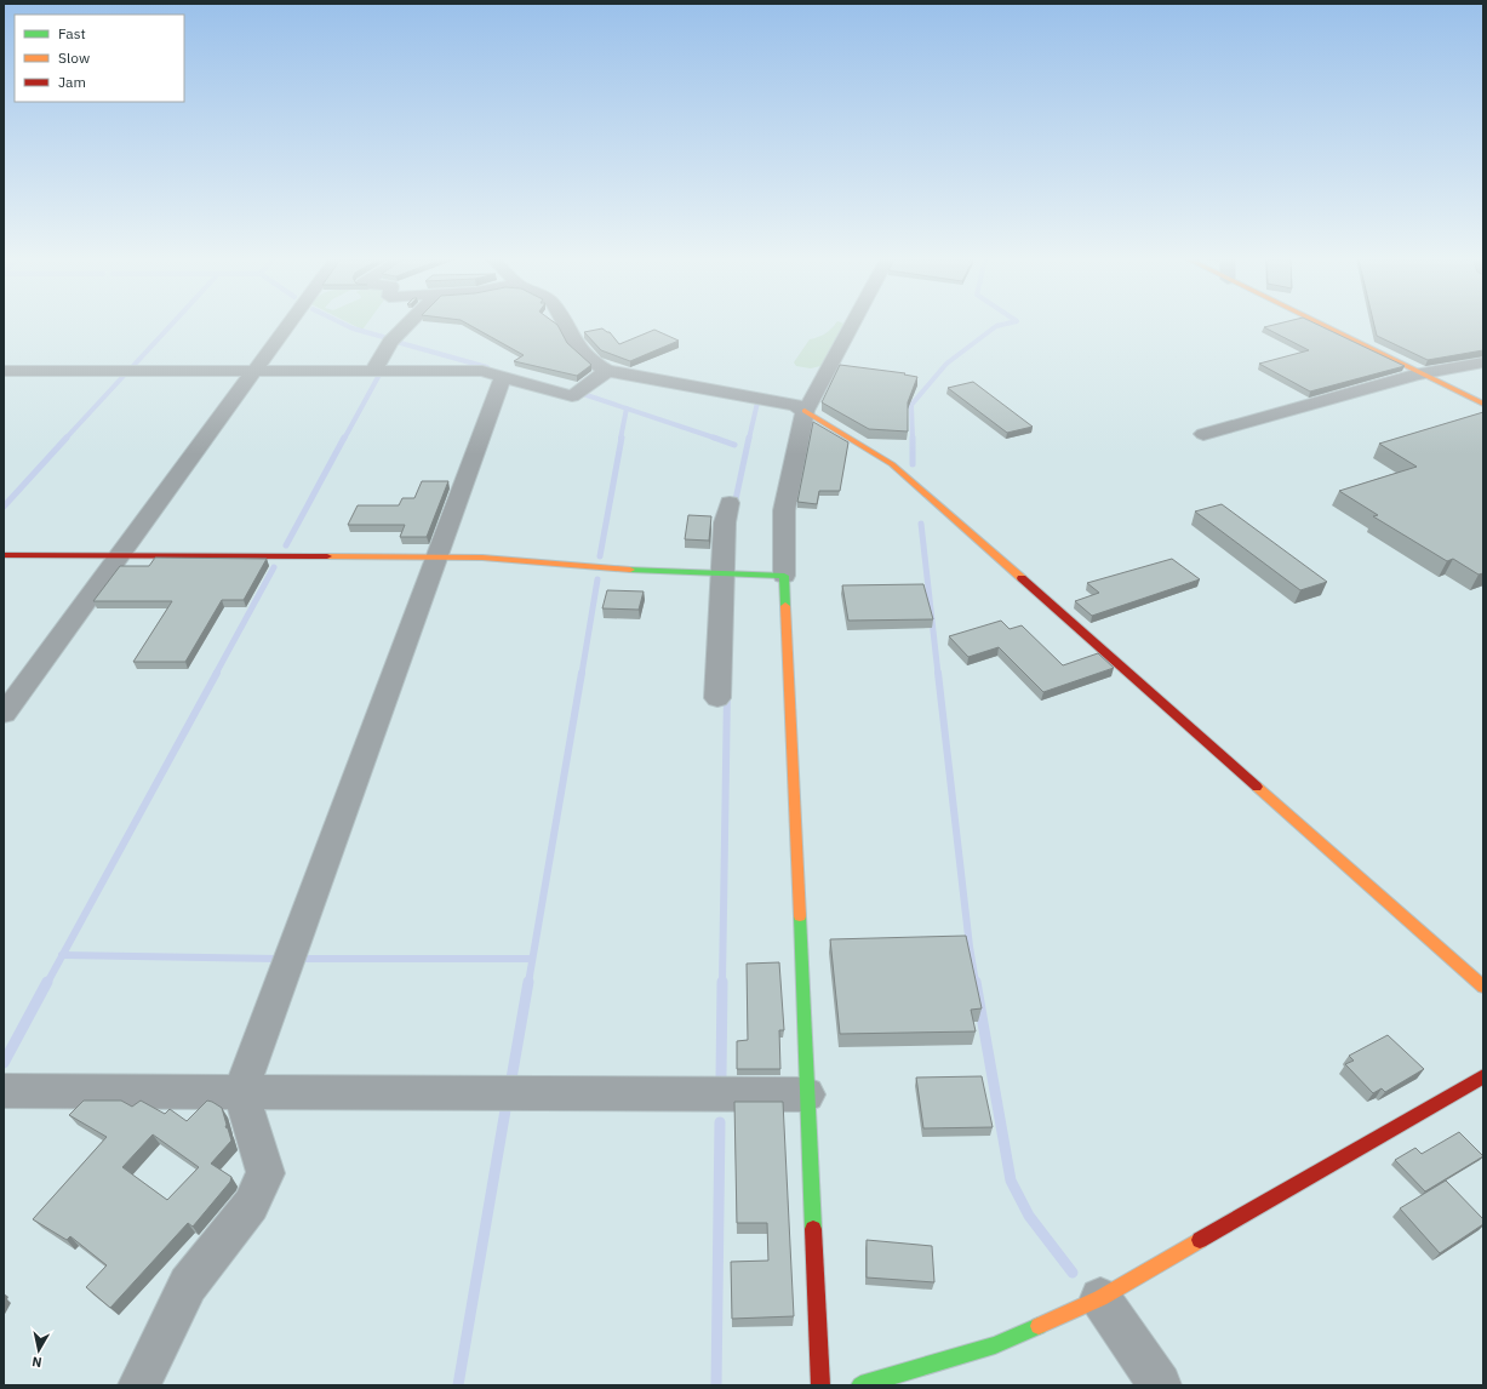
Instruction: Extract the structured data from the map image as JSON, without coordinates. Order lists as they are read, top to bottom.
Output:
{
  "legend": ["Fast", "Slow", "Jam"],
  "north": "bottom"
}
